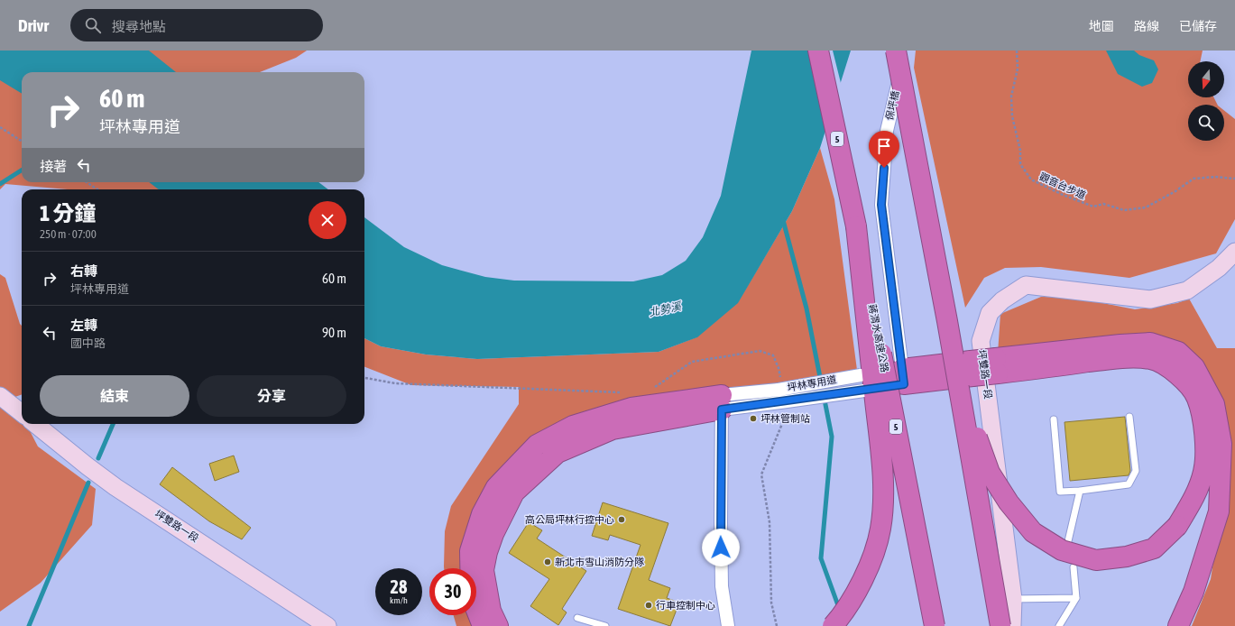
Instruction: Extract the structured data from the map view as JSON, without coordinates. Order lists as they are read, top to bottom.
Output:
{
  "streets": {
    "highway": ["5", "蔣渭水高速公路"],
    "street": ["保坪橋", "坪雙路一段", "坪林專用道"],
    "path": ["觀音台步道"]
  },
  "crossings": [
    ["保坪橋", "坪林專用道"]
  ],
  "water": ["北勢溪"],
  "places": [
    "坪林管制站",
    "高公局坪林行控中心",
    "新北市雪山消防分隊",
    "行車控制中心"
  ],
  "north": "bottom",
  "page": {
    "header": "Drivr",
    "search": "搜尋地點",
    "nav": ["地圖", "路線", "已儲存"],
    "turn": ["60 m", "坪林專用道"],
    "then": "接著",
    "heading": ["1 分鐘", "250 m · 07:00"],
    "list": [
      {
        "name": "右轉",
        "note": "坪林專用道",
        "value": "60 m"
      },
      {
        "name": "左轉",
        "note": "國中路",
        "value": "90 m"
      }
    ],
    "buttons": ["結束", "分享"],
    "speed": "28 km/h",
    "limit": "30"
  }
}
